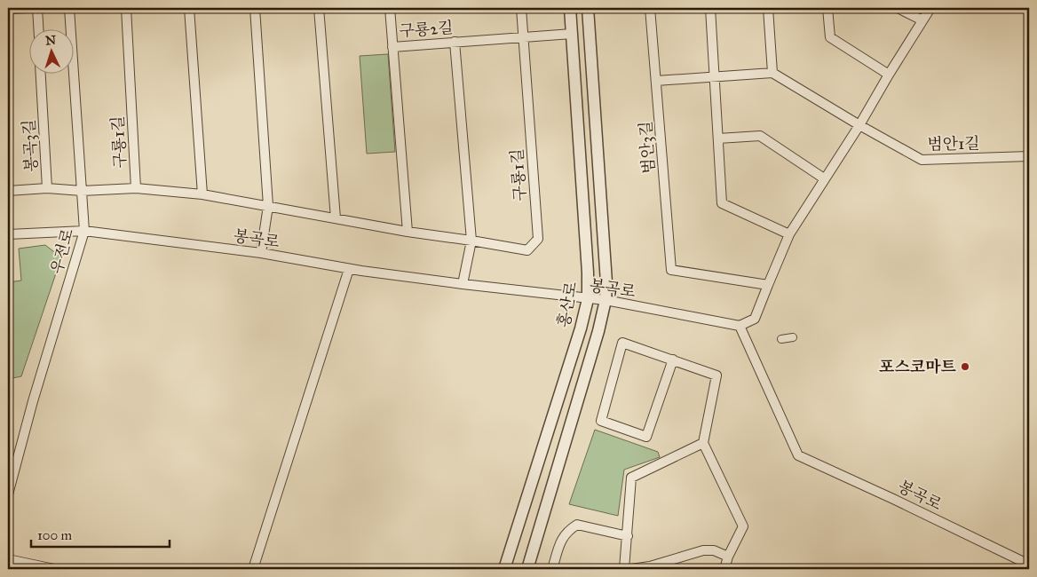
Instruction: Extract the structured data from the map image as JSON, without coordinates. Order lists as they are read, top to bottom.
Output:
{
  "streets": {
    "street": [
      "구룡2길",
      "구룡1길",
      "범안1길",
      "봉곡3길",
      "범안3길",
      "봉곡로",
      "우전로",
      "홍산로"
    ]
  },
  "crossings": [
    ["구룡2길", "구룡1길"],
    ["구룡2길", "홍산로"],
    ["구룡1길", "봉곡3길"],
    ["구룡1길", "우전로"],
    ["봉곡3길", "우전로"],
    ["봉곡로", "우전로"],
    ["봉곡로", "홍산로"]
  ],
  "places": ["포스코마트"],
  "scale_bar": "100 m",
  "north": "top"
}
